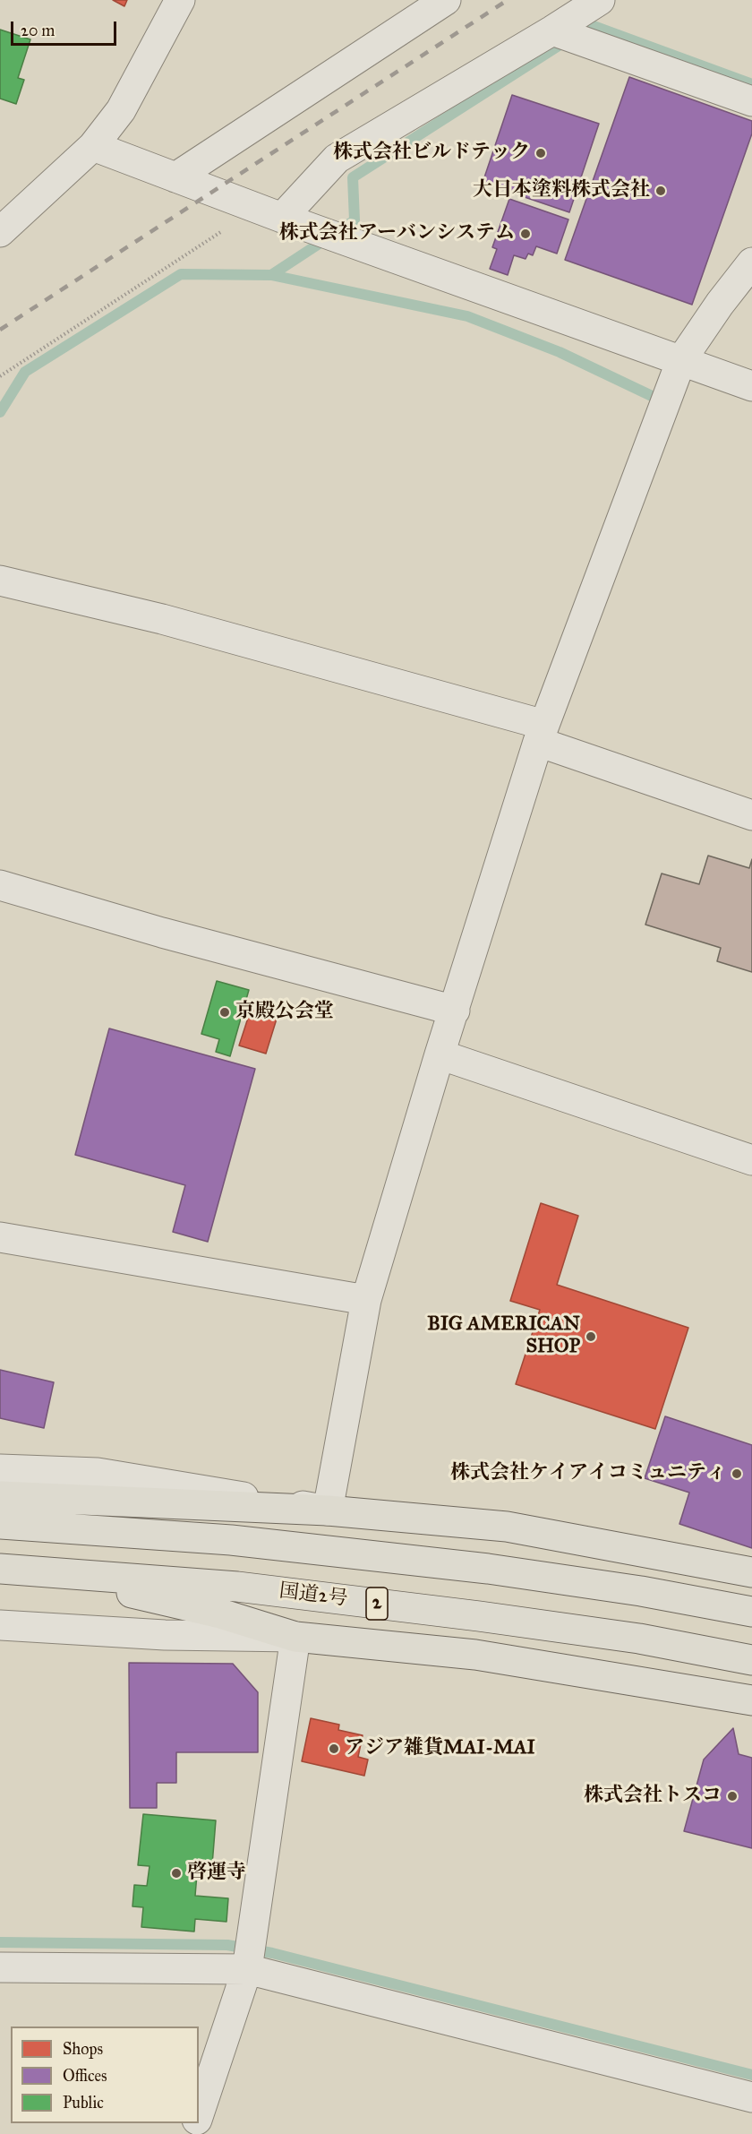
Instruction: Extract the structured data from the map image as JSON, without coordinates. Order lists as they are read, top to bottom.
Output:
{
  "streets": {
    "highway": ["国道2号", "2"]
  },
  "places": [
    "株式会社ビルドテック",
    "大日本塗料株式会社",
    "株式会社アーバンシステム",
    "京殿公会堂",
    "BIG AMERICAN SHOP",
    "株式会社ケイアイコミュニティ",
    "アジア雑貨MAI-MAI",
    "株式会社トスコ",
    "啓運寺"
  ],
  "legend": ["Shops", "Offices", "Public"],
  "scale_bar": "20 m"
}
